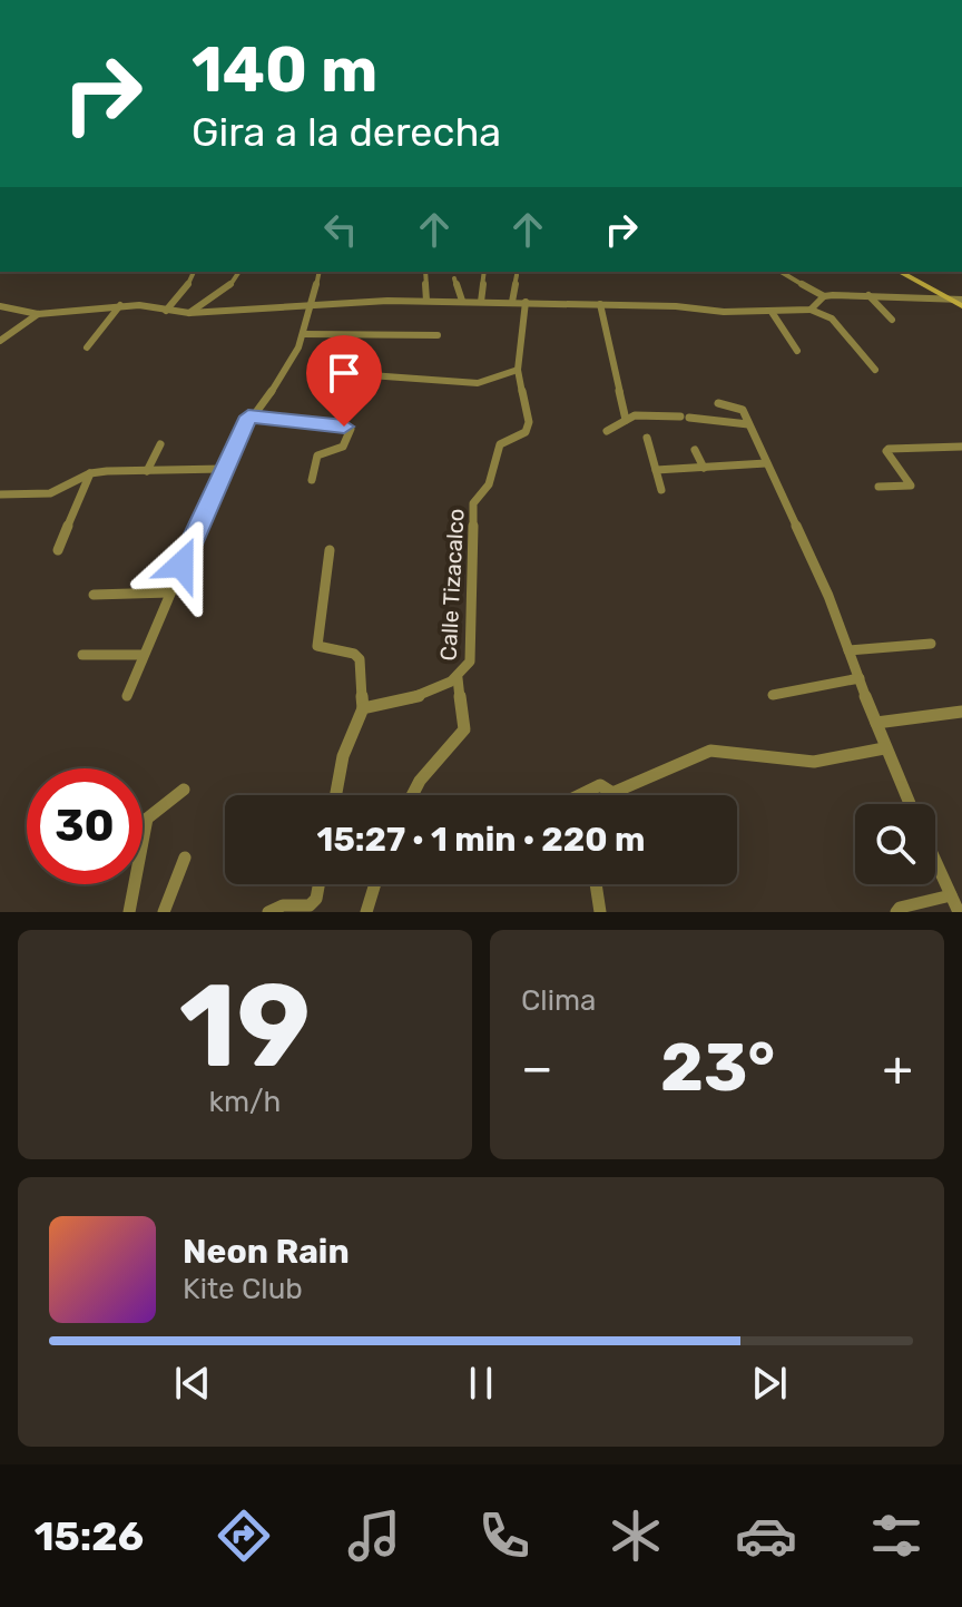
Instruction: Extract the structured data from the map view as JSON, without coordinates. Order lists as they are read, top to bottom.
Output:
{
  "streets": {
    "street": ["Calle Tizacalco"]
  },
  "page": {
    "turn": ["140 m", "Gira a la derecha"],
    "limit": "30",
    "trip": "15:27 · 1 min · 220 m",
    "tile": [
      ["19", "km/h"],
      "Clima"
    ],
    "heat": ["−", "23°", "+"],
    "song": ["Neon Rain", "Kite Club"],
    "tabs": "15:26"
  }
}
